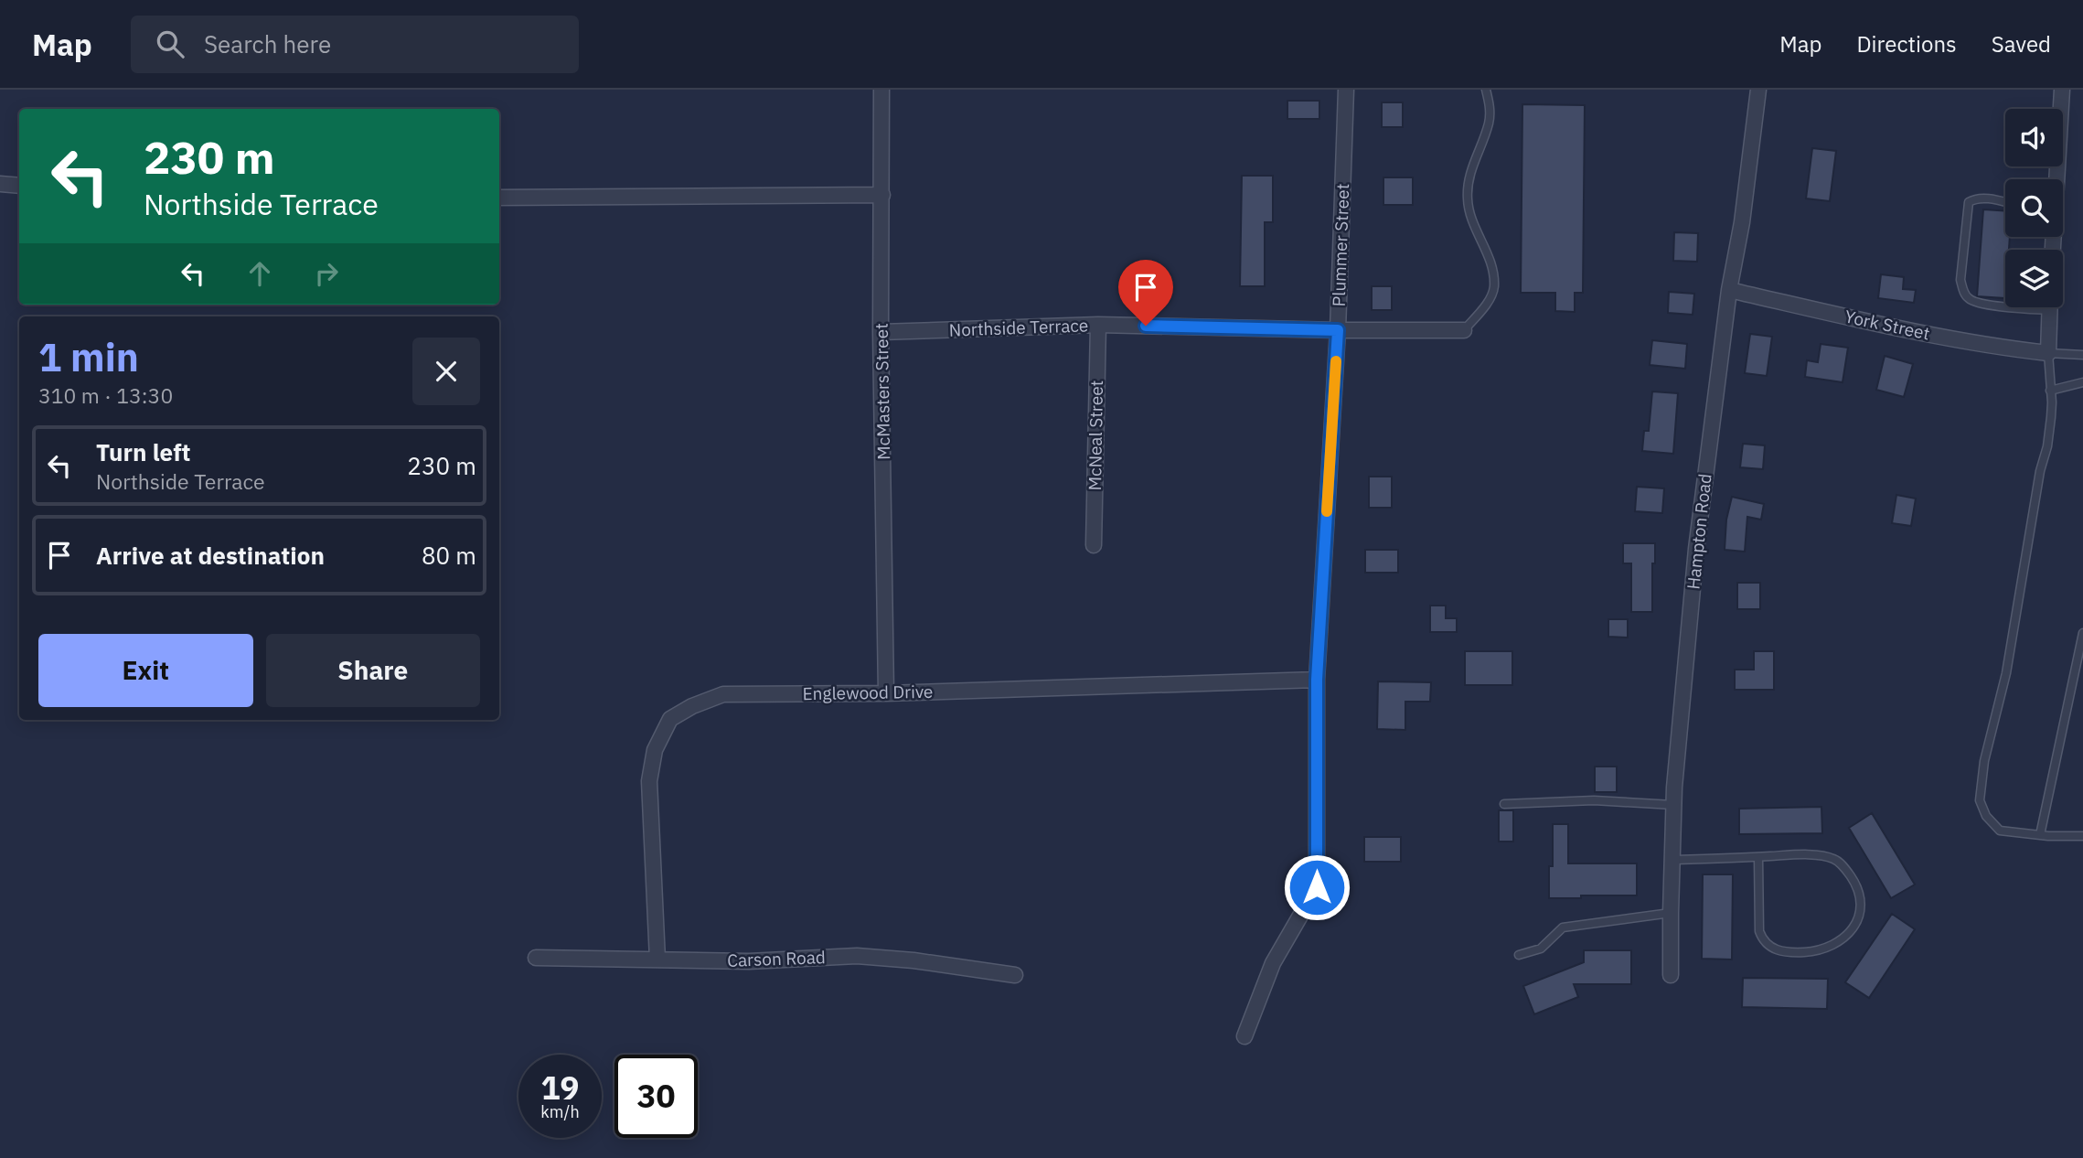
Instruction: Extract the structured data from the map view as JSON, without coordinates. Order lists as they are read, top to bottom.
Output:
{
  "streets": {
    "street": [
      "Plummer Street",
      "York Street",
      "Northside Terrace",
      "McMasters Street",
      "McNeal Street",
      "Hampton Road",
      "Englewood Drive",
      "Carson Road"
    ]
  },
  "crossings": [
    ["Plummer Street", "Northside Terrace"],
    ["Plummer Street", "Englewood Drive"],
    ["York Street", "Hampton Road"],
    ["Northside Terrace", "McMasters Street"],
    ["Northside Terrace", "McNeal Street"],
    ["McMasters Street", "Englewood Drive"],
    ["Englewood Drive", "Carson Road"]
  ],
  "page": {
    "header": "Map",
    "search": "Search here",
    "nav": ["Map", "Directions", "Saved"],
    "turn": ["230 m", "Northside Terrace"],
    "heading": ["1 min", "310 m · 13:30"],
    "list": [
      {
        "name": "Turn left",
        "note": "Northside Terrace",
        "value": "230 m"
      },
      {
        "name": "Arrive at destination",
        "value": "80 m"
      }
    ],
    "buttons": ["Exit", "Share"],
    "speed": "19 km/h",
    "limit": "30"
  }
}
